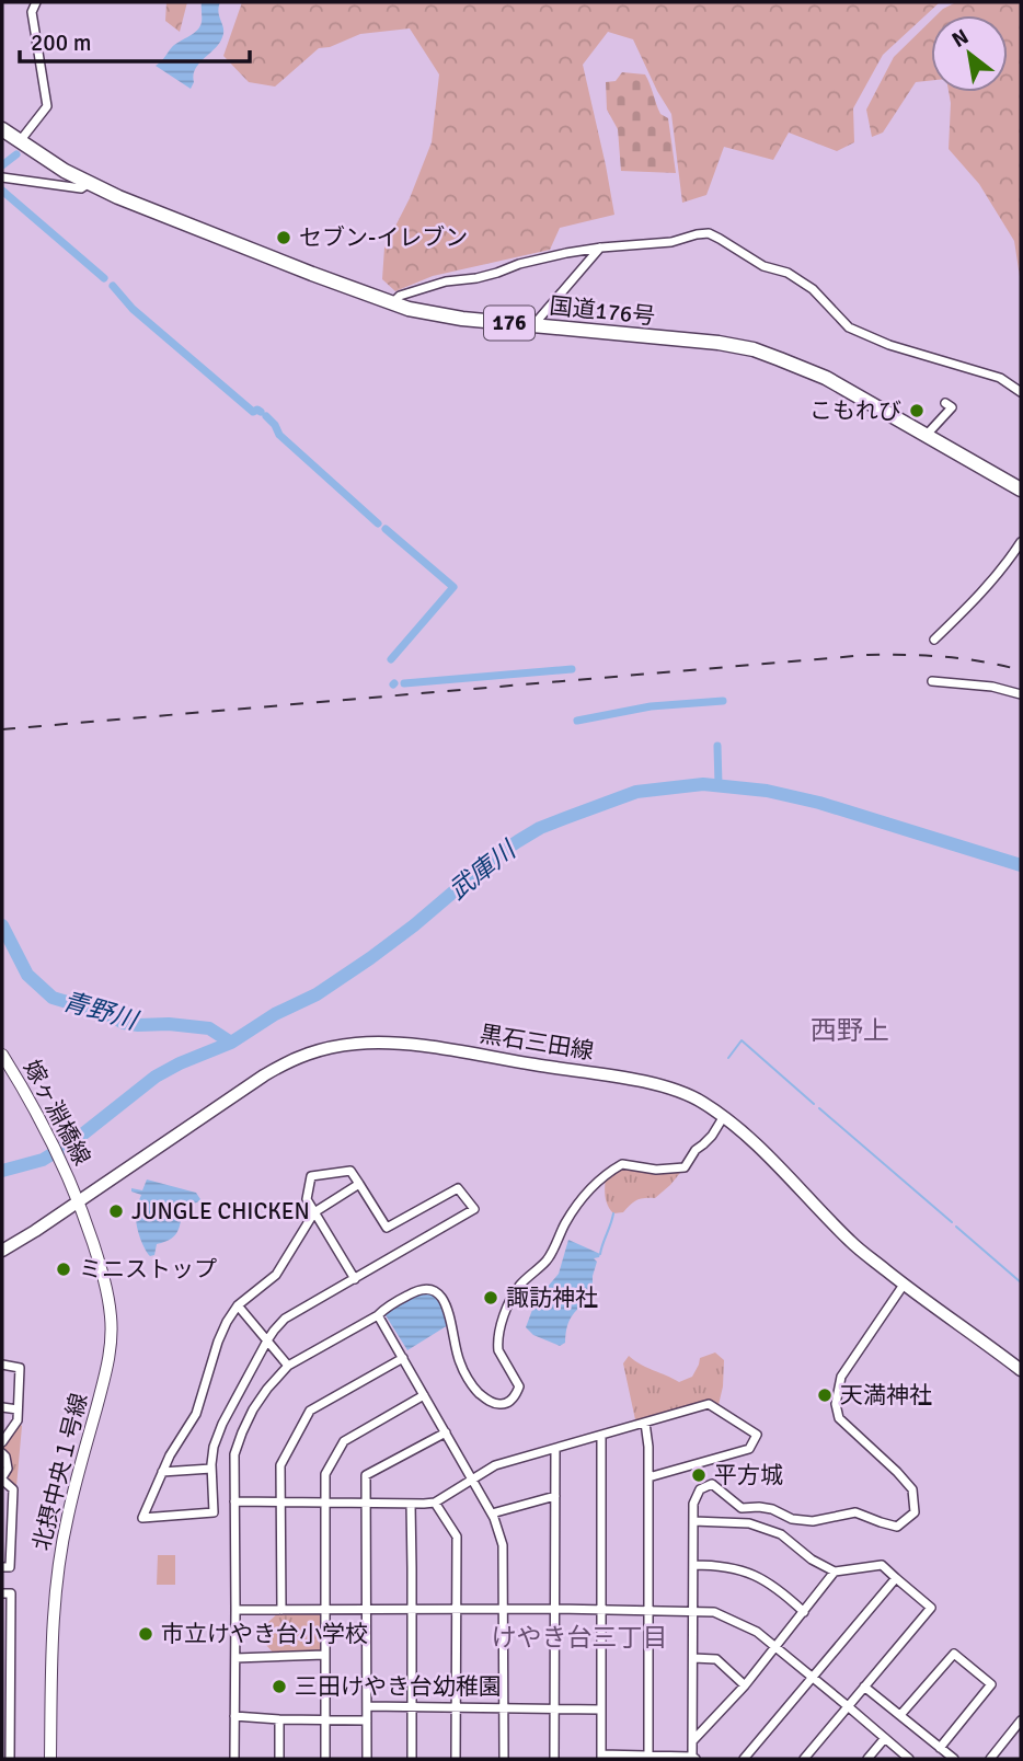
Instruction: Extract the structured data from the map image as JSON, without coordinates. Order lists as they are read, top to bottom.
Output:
{
  "streets": {
    "highway": ["国道176号", "176"],
    "main road": ["黒石三田線"],
    "street": ["嫁ヶ淵橋線", "北摂中央１号線"]
  },
  "crossings": [
    ["黒石三田線", "嫁ヶ淵橋線"],
    ["黒石三田線", "北摂中央１号線"],
    ["嫁ヶ淵橋線", "北摂中央１号線"]
  ],
  "districts": ["西野上", "けやき台三丁目"],
  "water": ["武庫川", "青野川"],
  "places": [
    "セブン-イレブン",
    "こもれび",
    "JUNGLE CHICKEN",
    "ミニストップ",
    "諏訪神社",
    "天満神社",
    "平方城",
    "市立けやき台小学校",
    "三田けやき台幼稚園"
  ],
  "scale_bar": "200 m",
  "north": "top left"
}
